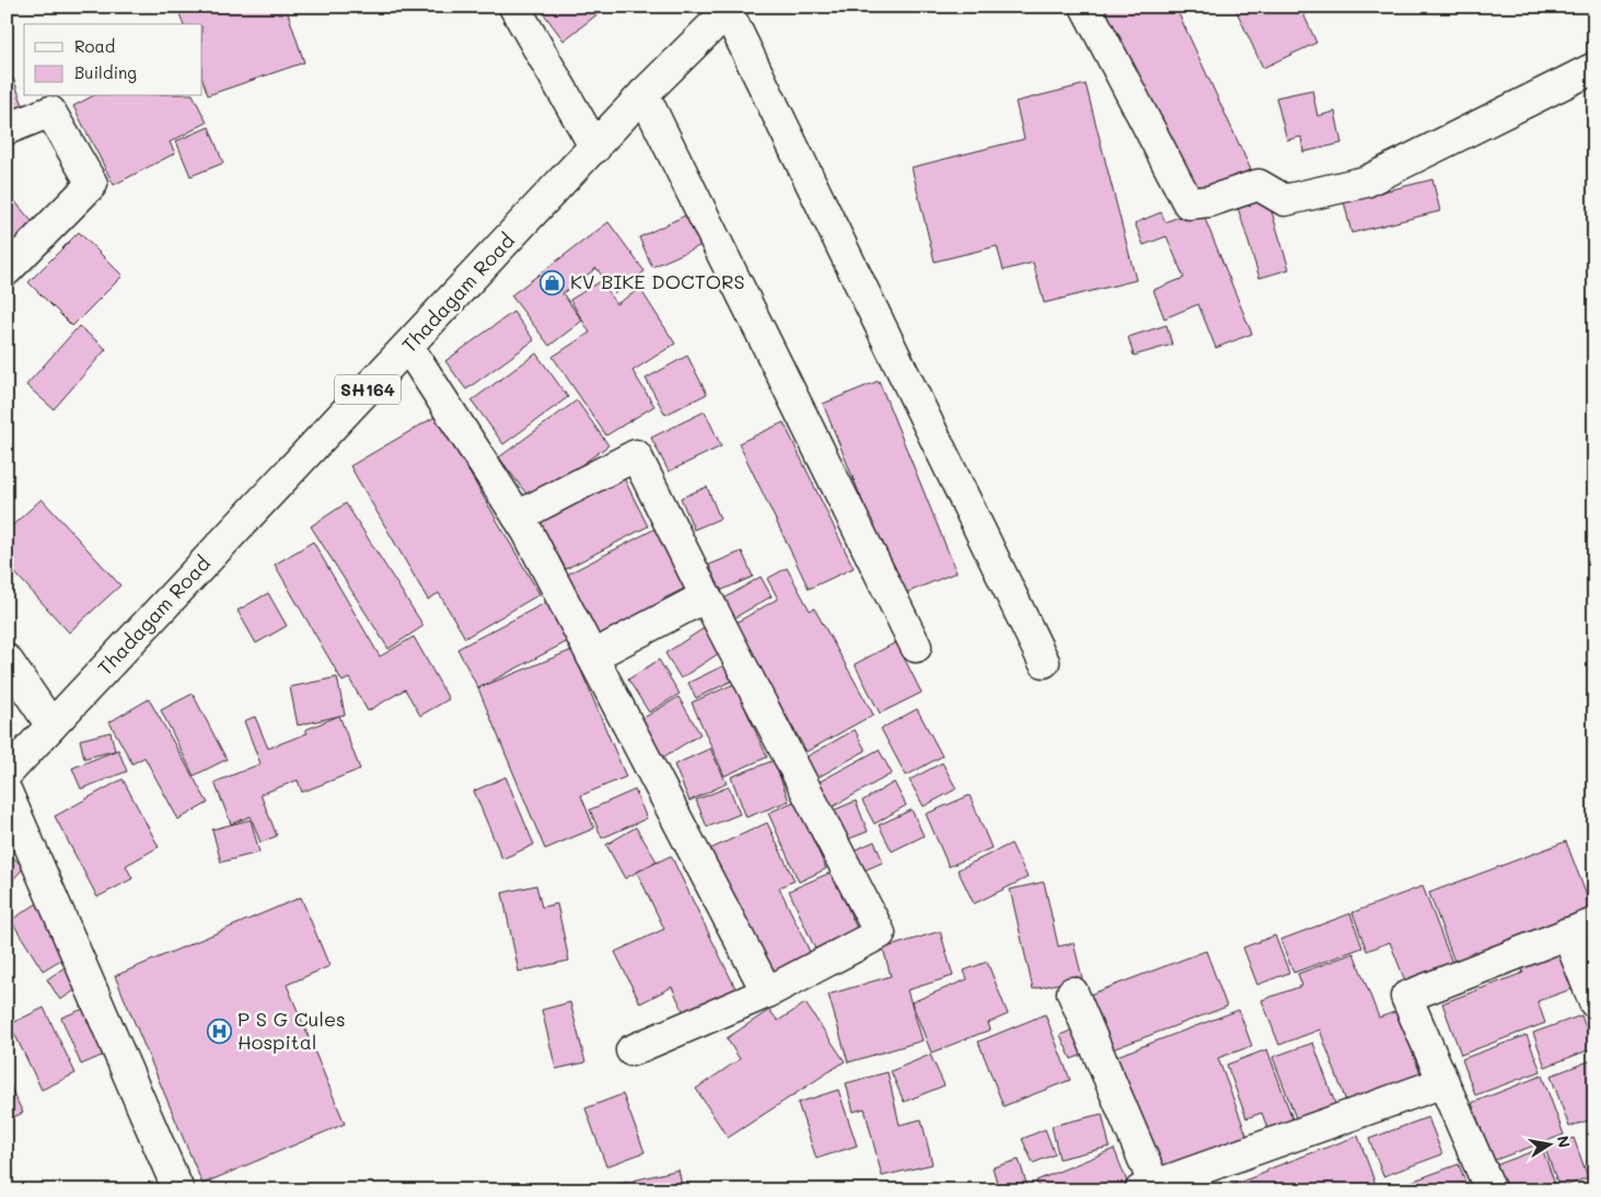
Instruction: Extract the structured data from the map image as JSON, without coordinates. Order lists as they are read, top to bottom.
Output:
{
  "streets": {
    "street": ["Thadagam Road", "SH164"]
  },
  "places": {
    "shop": ["KV BIKE DOCTORS"],
    "hospital": ["P S G Cules Hospital"]
  },
  "legend": ["Road", "Building"],
  "north": "right"
}
